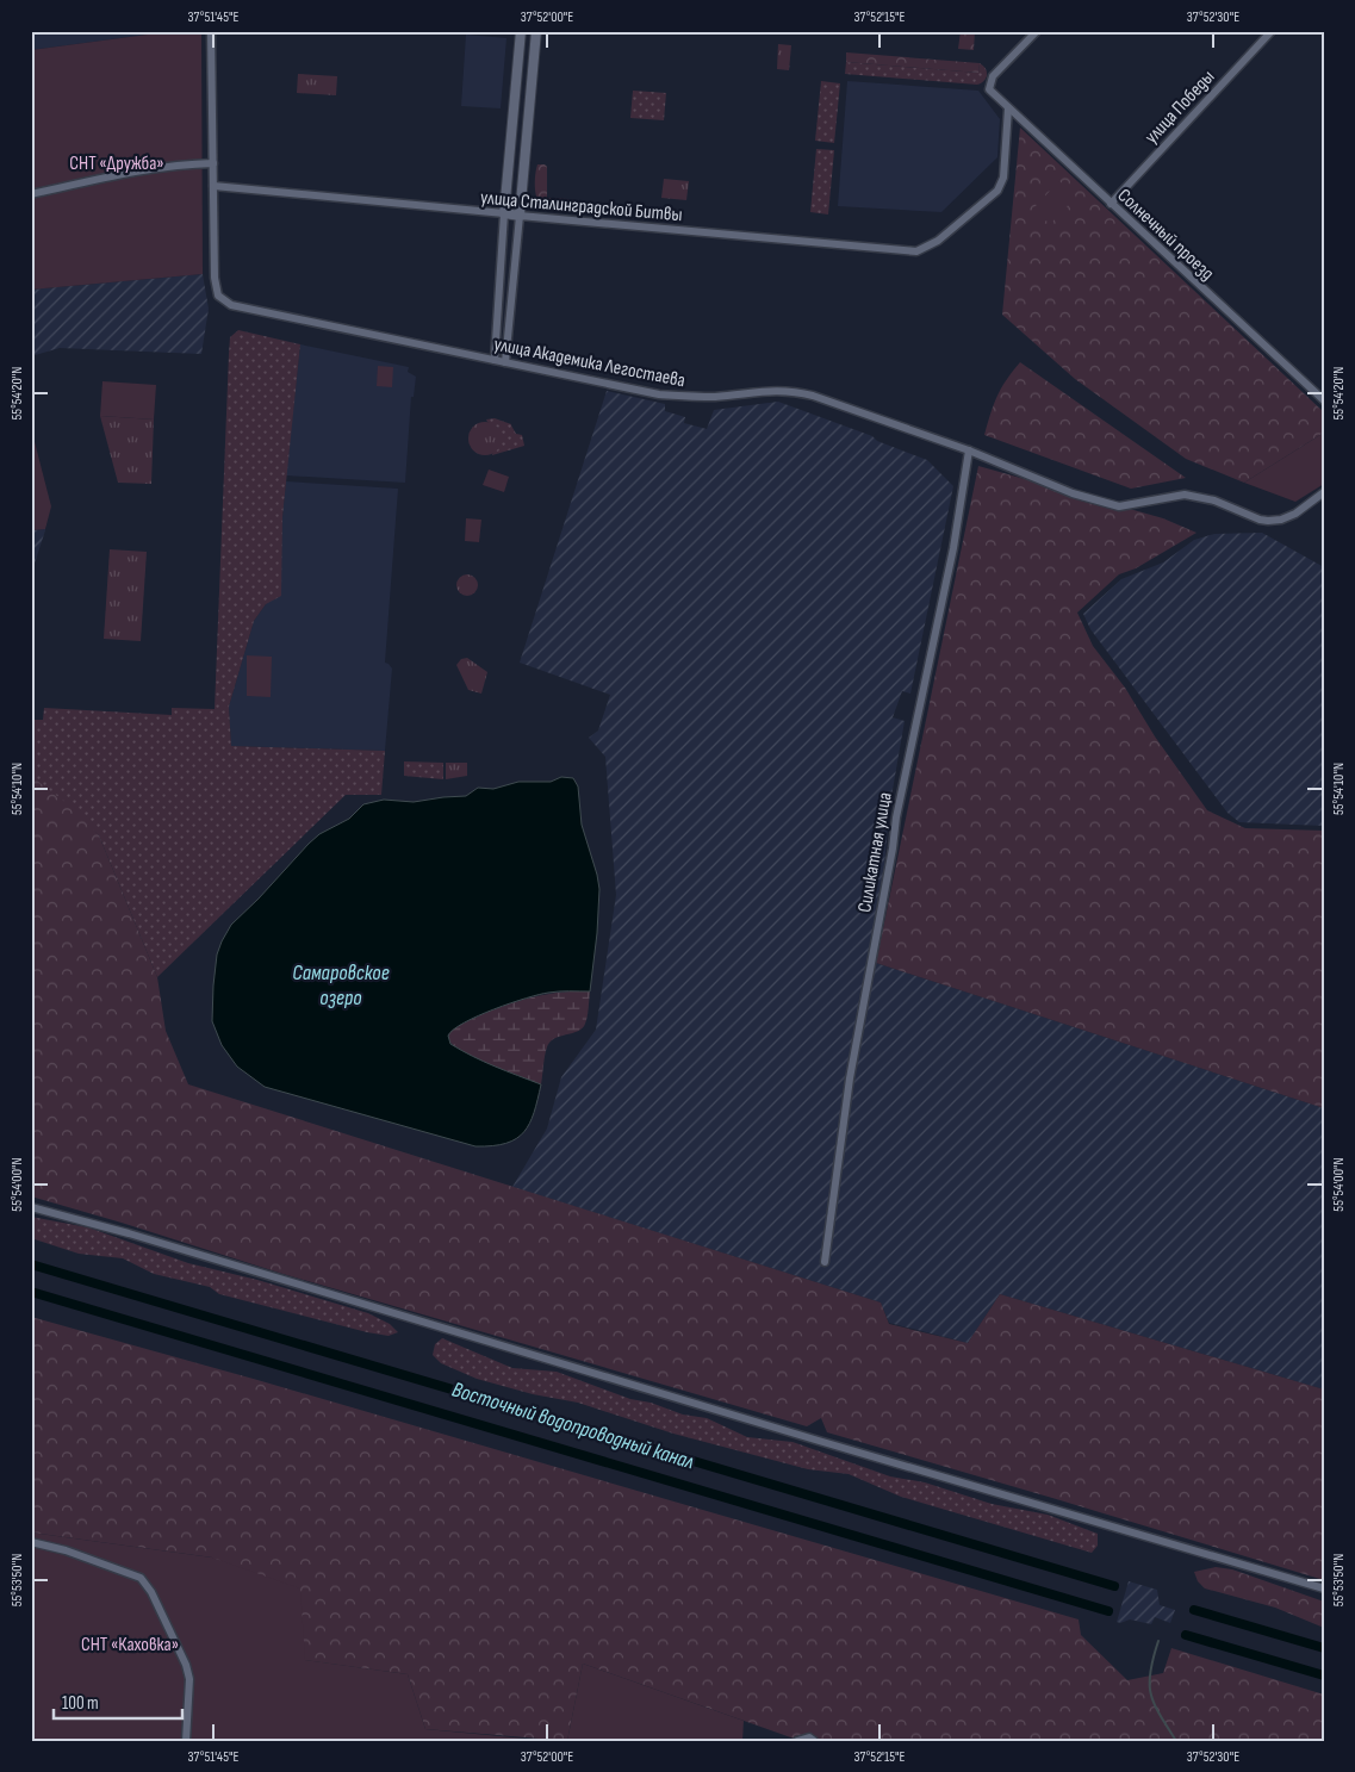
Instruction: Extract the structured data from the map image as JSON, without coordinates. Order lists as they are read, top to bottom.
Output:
{
  "streets": {
    "street": [
      "улица Победы",
      "улица Сталинградской Битвы",
      "Солнечный проезд",
      "улица Академика Легостаева",
      "Силикатная улица"
    ]
  },
  "crossings": [
    ["улица Победы", "Солнечный проезд"],
    ["улица Сталинградской Битвы", "Солнечный проезд"],
    ["улица Сталинградской Битвы", "улица Академика Легостаева"],
    ["улица Академика Легостаева", "Силикатная улица"]
  ],
  "water": ["Самаровское озеро", "Восточный водопроводный канал"],
  "parks": ["СНТ «Дружба»", "СНТ «Каховка»"],
  "scale_bar": "100 m",
  "coordinates": [
    "37°51'45\"E",
    "37°52'00\"E",
    "37°52'15\"E",
    "37°52'30\"E",
    "55°54'20\"N",
    "55°54'10\"N",
    "55°54'00\"N",
    "55°53'50\"N"
  ]
}
